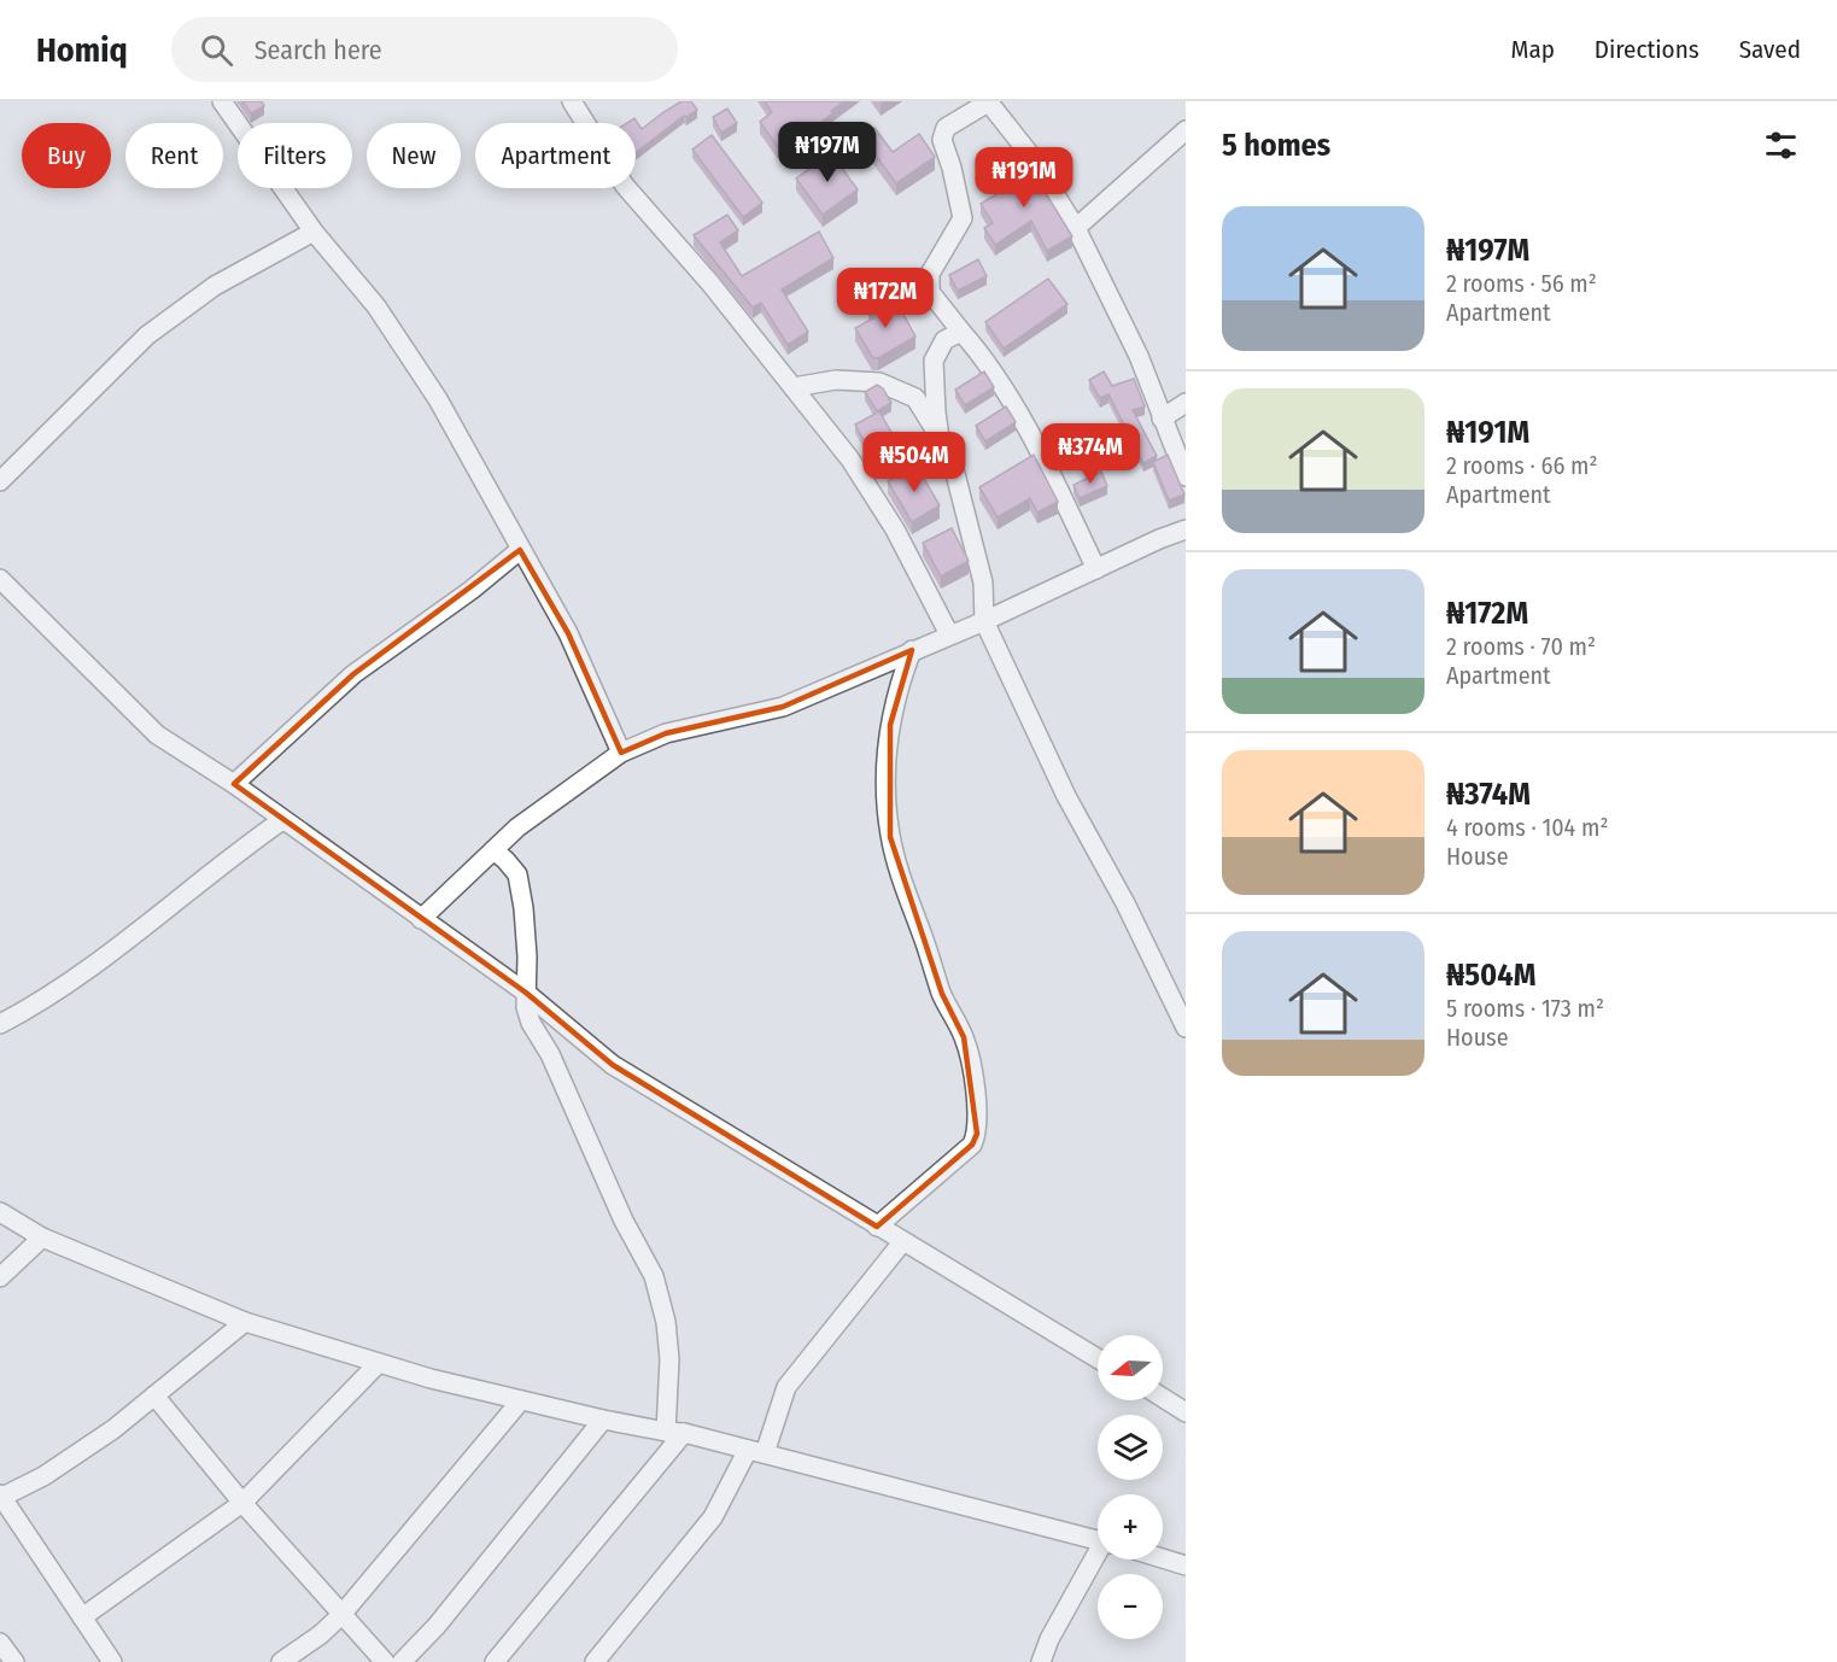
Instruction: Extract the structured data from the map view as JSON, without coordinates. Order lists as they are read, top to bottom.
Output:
{
  "north": "left",
  "page": {
    "header": "Homiq",
    "search": "Search here",
    "nav": ["Map", "Directions", "Saved"],
    "heading": "5 homes",
    "price": [
      "₦197M",
      "₦191M",
      "₦172M",
      "₦374M",
      "₦504M"
    ],
    "chip": [
      "Buy",
      "Rent",
      "Filters",
      "New",
      "Apartment"
    ],
    "list": [
      {
        "name": "₦197M",
        "note": "2 rooms · 56 m² · Apartment"
      },
      {
        "name": "₦191M",
        "note": "2 rooms · 66 m² · Apartment"
      },
      {
        "name": "₦172M",
        "note": "2 rooms · 70 m² · Apartment"
      },
      {
        "name": "₦374M",
        "note": "4 rooms · 104 m² · House"
      },
      {
        "name": "₦504M",
        "note": "5 rooms · 173 m² · House"
      }
    ],
    "map_buttons": ["+", "−"]
  }
}
